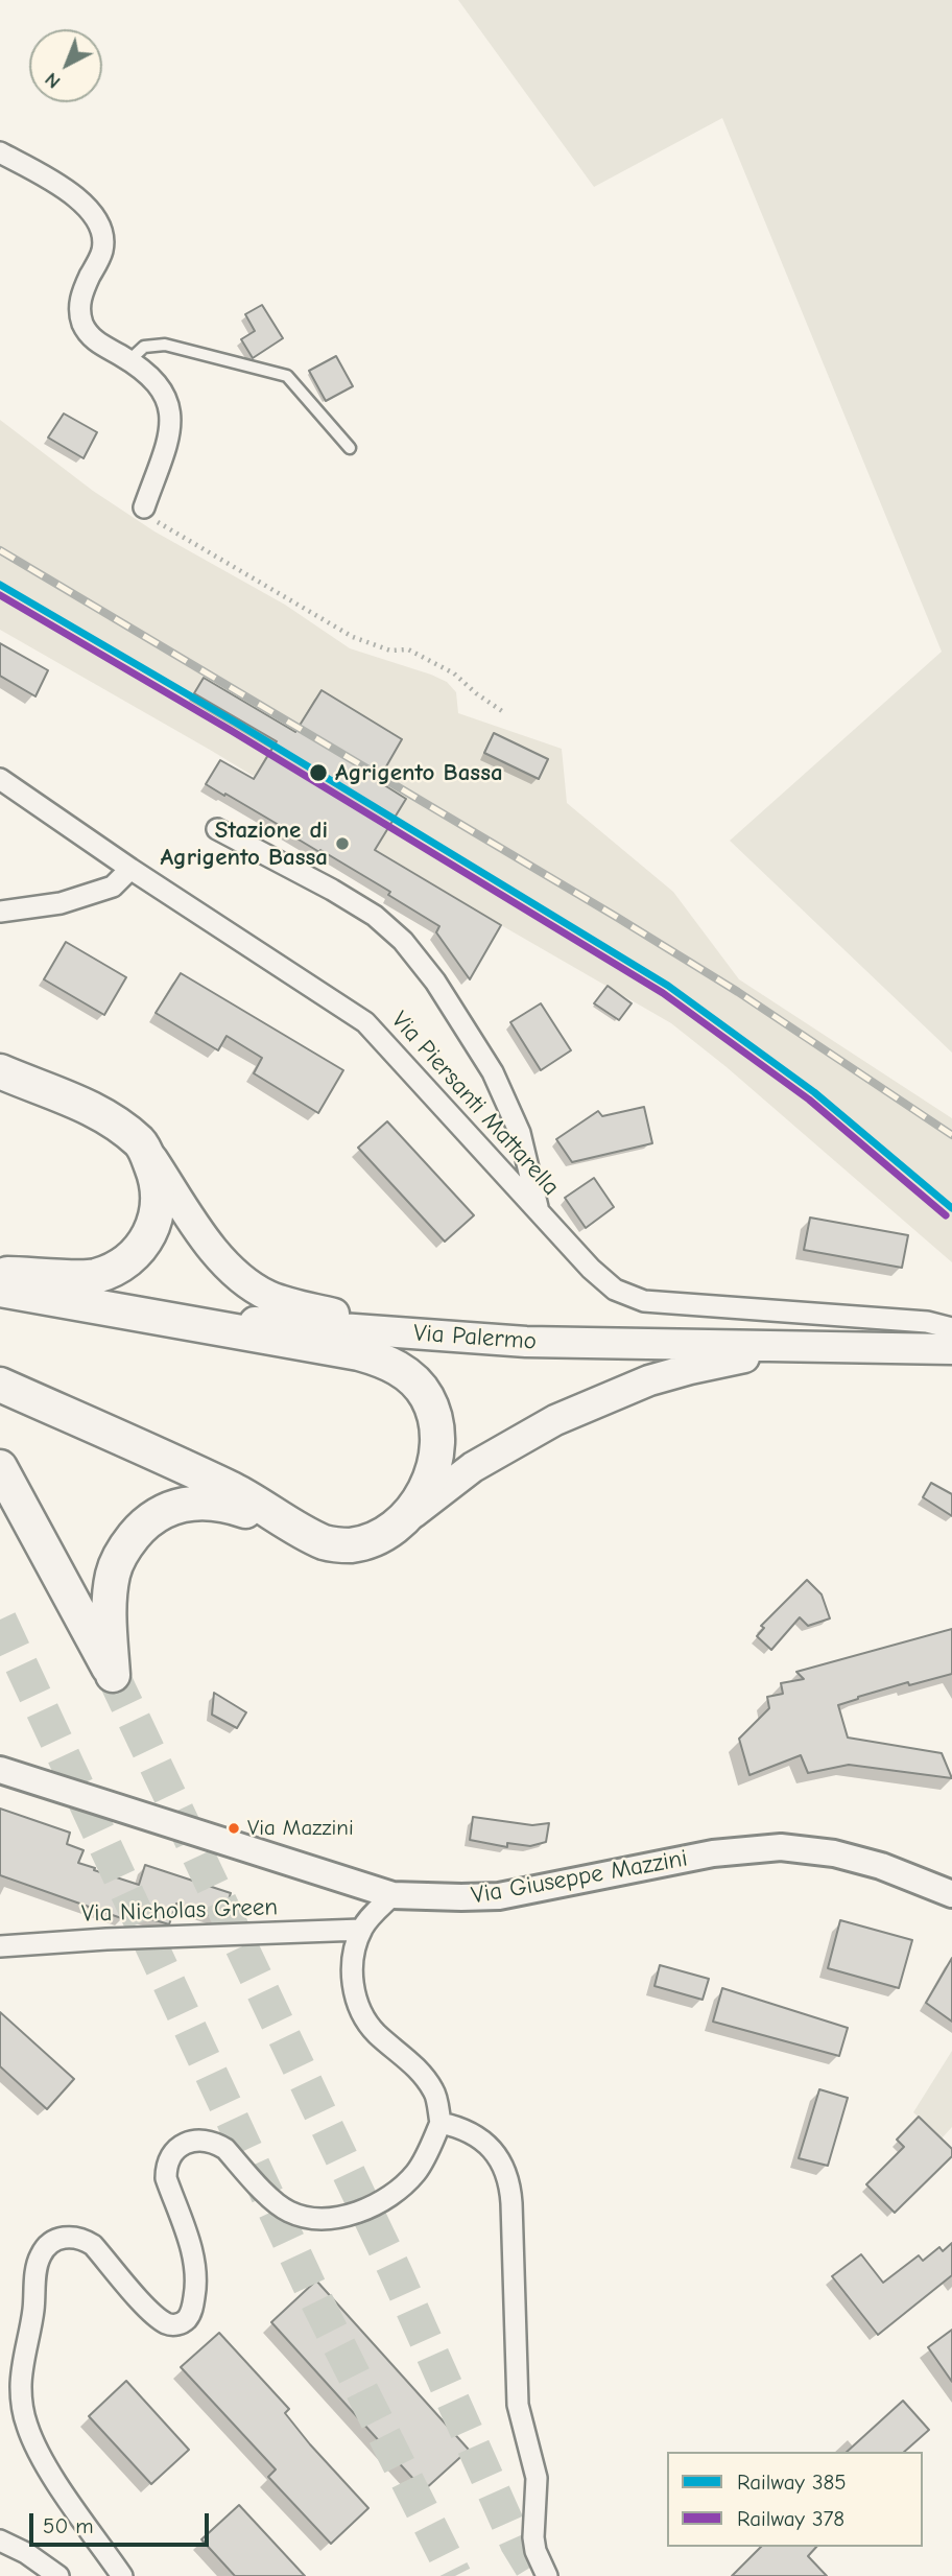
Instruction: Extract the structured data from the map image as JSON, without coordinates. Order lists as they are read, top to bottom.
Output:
{
  "streets": {
    "main road": ["Via Palermo"],
    "street": ["Via Piersanti Mattarella", "Via Giuseppe Mazzini", "Via Nicholas Green"]
  },
  "places": ["Agrigento Bassa", "Stazione di Agrigento Bassa", "Via Mazzini"],
  "lines": ["rail line 385", "rail line 378"],
  "legend": ["Railway 385", "Railway 378"],
  "scale_bar": "50 m",
  "north": "bottom left"
}
